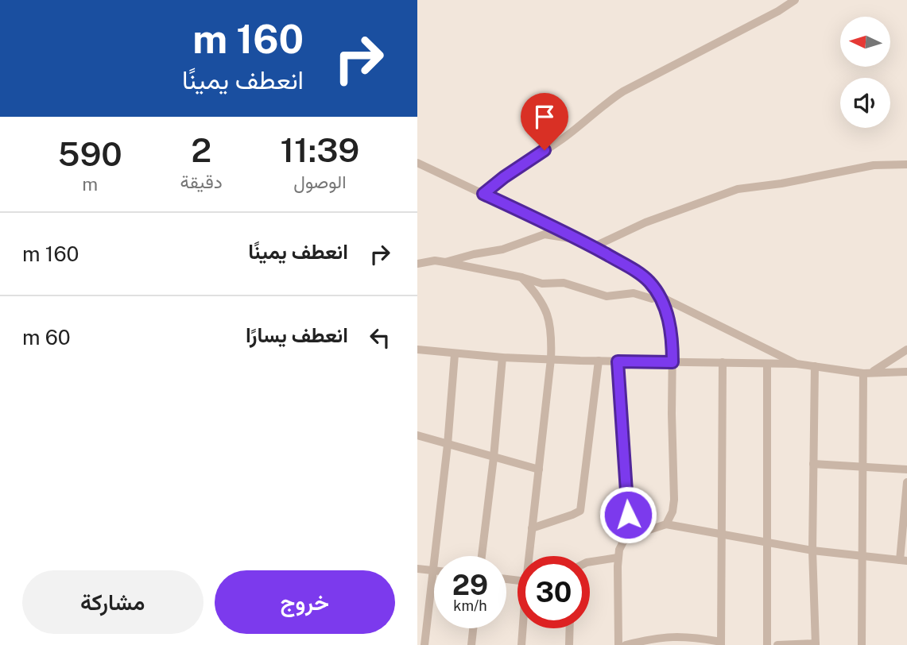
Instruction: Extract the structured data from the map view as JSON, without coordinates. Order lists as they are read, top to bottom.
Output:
{
  "north": "left",
  "page": {
    "turn": ["160 m", "انعطف يمينًا"],
    "eta": [
      "11:39",
      "الوصول",
      "2",
      "دقيقة",
      "590",
      "m"
    ],
    "list": [
      {
        "name": "انعطف يمينًا",
        "value": "160 m"
      },
      {
        "name": "انعطف يسارًا",
        "value": "60 m"
      }
    ],
    "speed": "29 km/h",
    "limit": "30",
    "buttons": ["خروج", "مشاركة"]
  }
}
